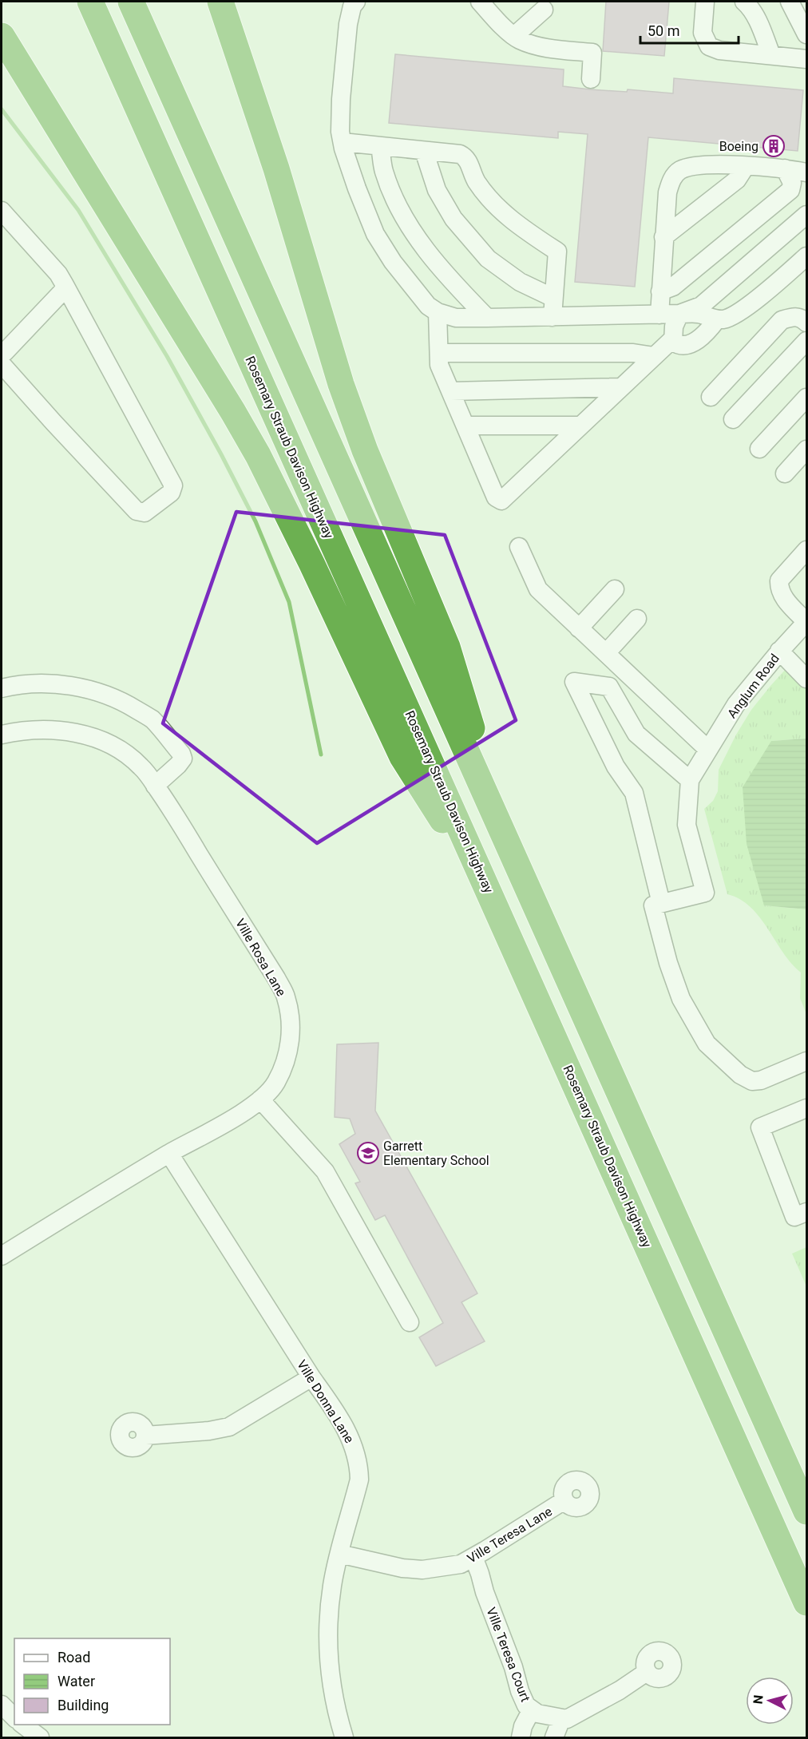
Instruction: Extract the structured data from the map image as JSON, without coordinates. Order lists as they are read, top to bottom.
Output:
{
  "streets": {
    "highway": ["Rosemary Straub Davison Highway"],
    "street": [
      "Anglum Road",
      "Ville Rosa Lane",
      "Ville Donna Lane",
      "Ville Teresa Lane",
      "Ville Teresa Court"
    ]
  },
  "crossings": [
    ["Ville Rosa Lane", "Ville Donna Lane"],
    ["Ville Donna Lane", "Ville Teresa Lane"],
    ["Ville Teresa Lane", "Ville Teresa Court"]
  ],
  "places": {
    "building": ["Boeing"],
    "school or university": ["Garrett Elementary School"]
  },
  "legend": ["Road", "Water", "Building"],
  "scale_bar": "50 m",
  "north": "left"
}
